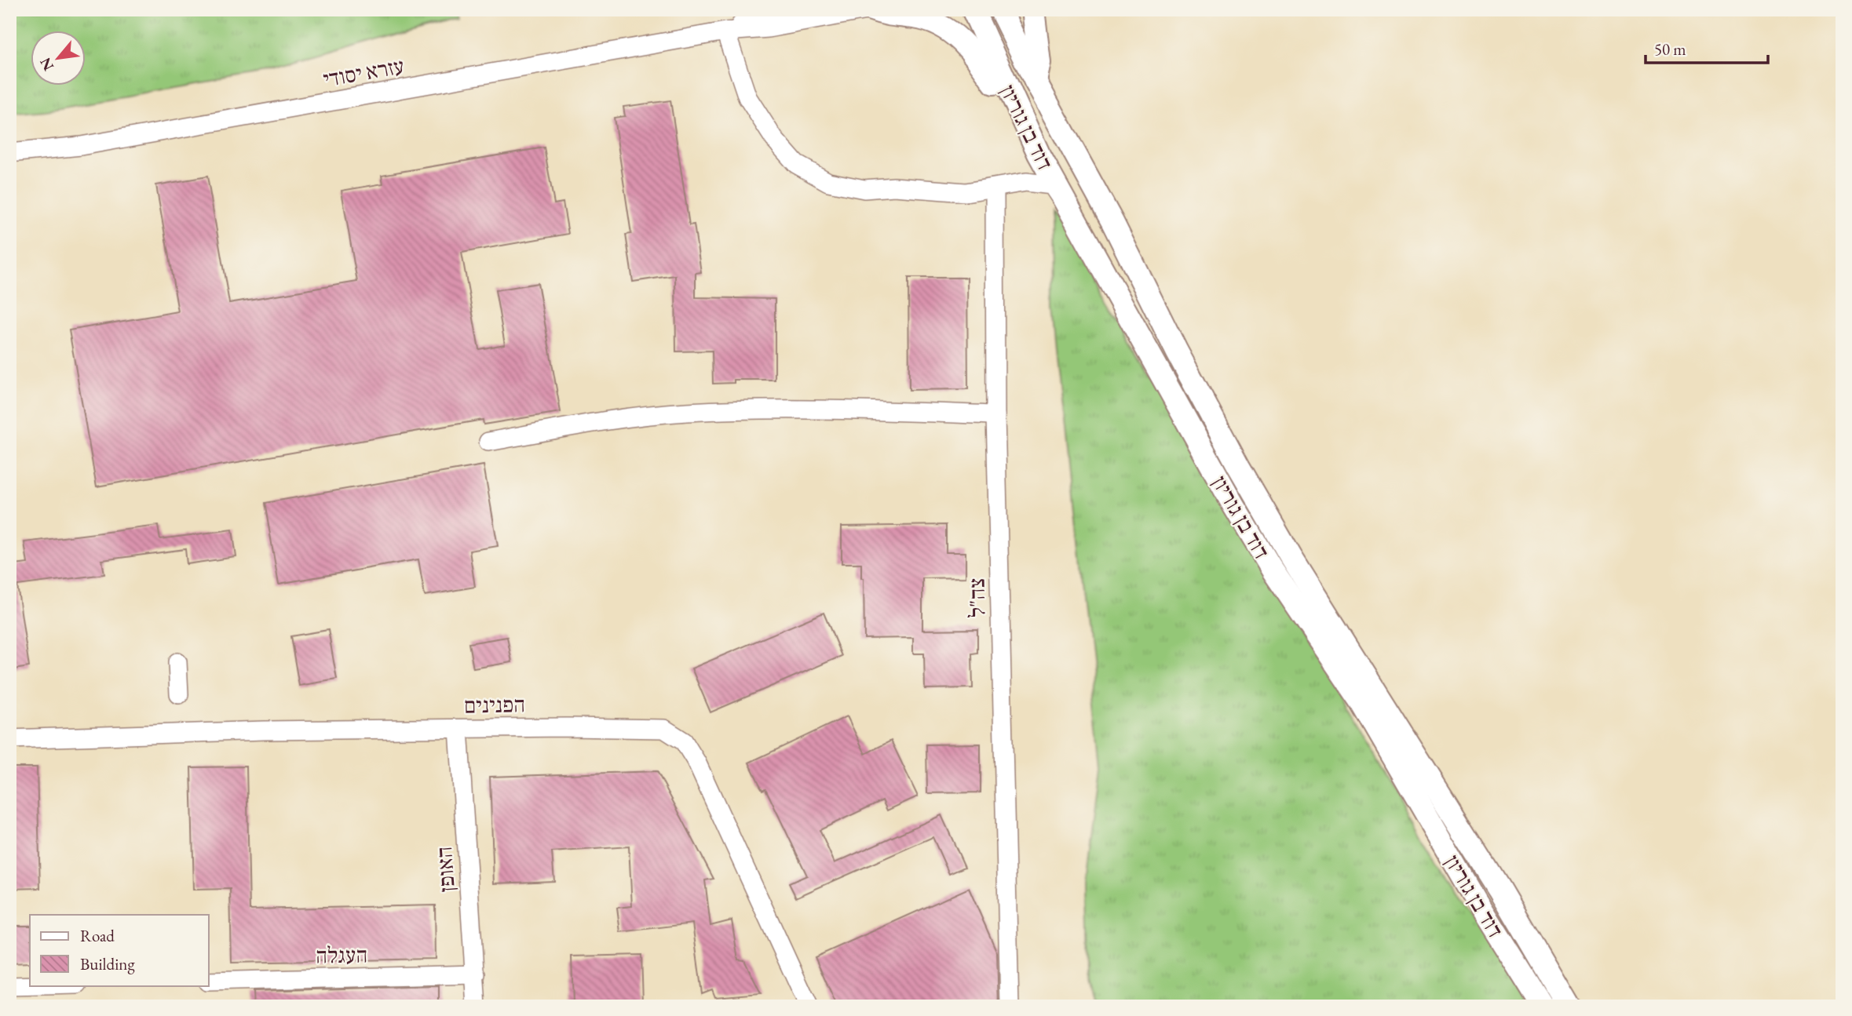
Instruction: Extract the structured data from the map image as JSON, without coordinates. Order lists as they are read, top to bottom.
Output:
{
  "streets": {
    "main road": ["דוד בן גוריון"],
    "street": [
      "עזרא יסודי",
      "צה\"ל",
      "הפנינים",
      "האופן",
      "העגלה"
    ]
  },
  "crossings": [
    ["הפנינים", "האופן"],
    ["האופן", "העגלה"]
  ],
  "legend": ["Road", "Building"],
  "scale_bar": "50 m",
  "north": "bottom left"
}
